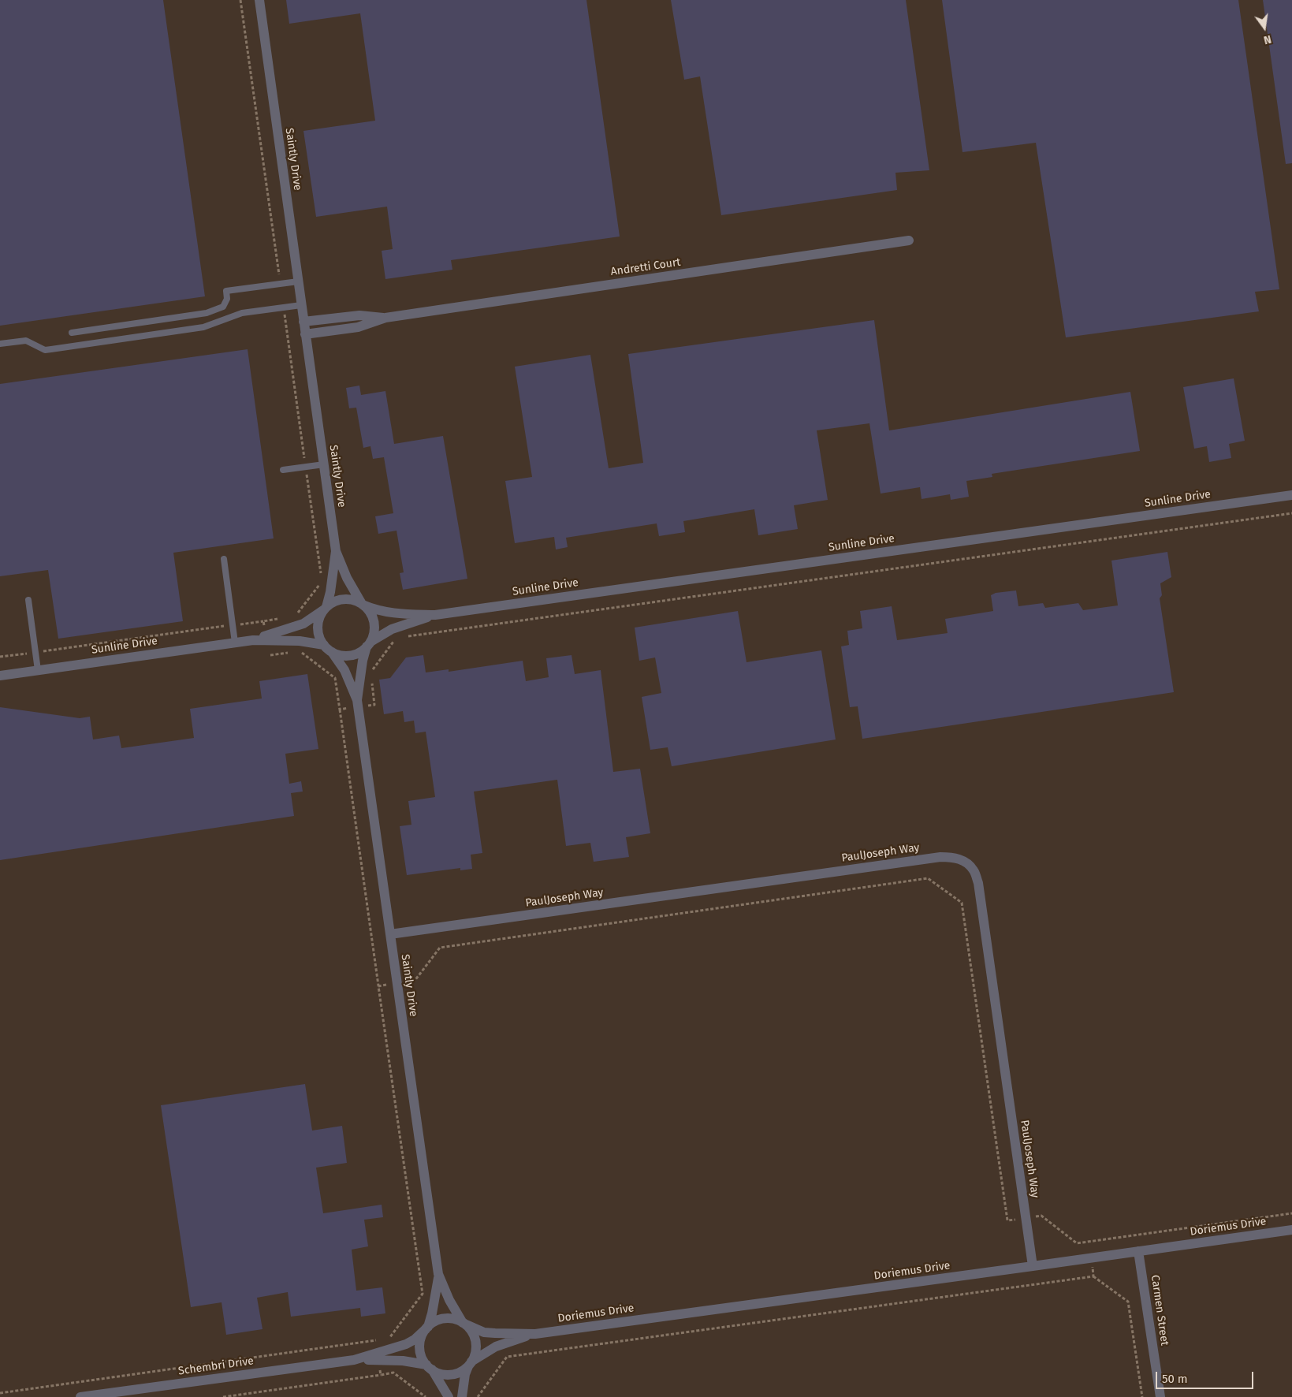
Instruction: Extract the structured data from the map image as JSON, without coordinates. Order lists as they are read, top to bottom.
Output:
{
  "streets": {
    "street": [
      "Saintly Drive",
      "Andretti Court",
      "Sunline Drive",
      "PaulJoseph Way",
      "Doriemus Drive",
      "Carmen Street",
      "Schembri Drive"
    ]
  },
  "crossings": [
    ["Saintly Drive", "Sunline Drive"],
    ["Saintly Drive", "PaulJoseph Way"],
    ["Saintly Drive", "Doriemus Drive"],
    ["Saintly Drive", "Schembri Drive"],
    ["PaulJoseph Way", "Doriemus Drive"],
    ["Doriemus Drive", "Carmen Street"],
    ["Doriemus Drive", "Schembri Drive"]
  ],
  "scale_bar": "50 m",
  "north": "bottom"
}
